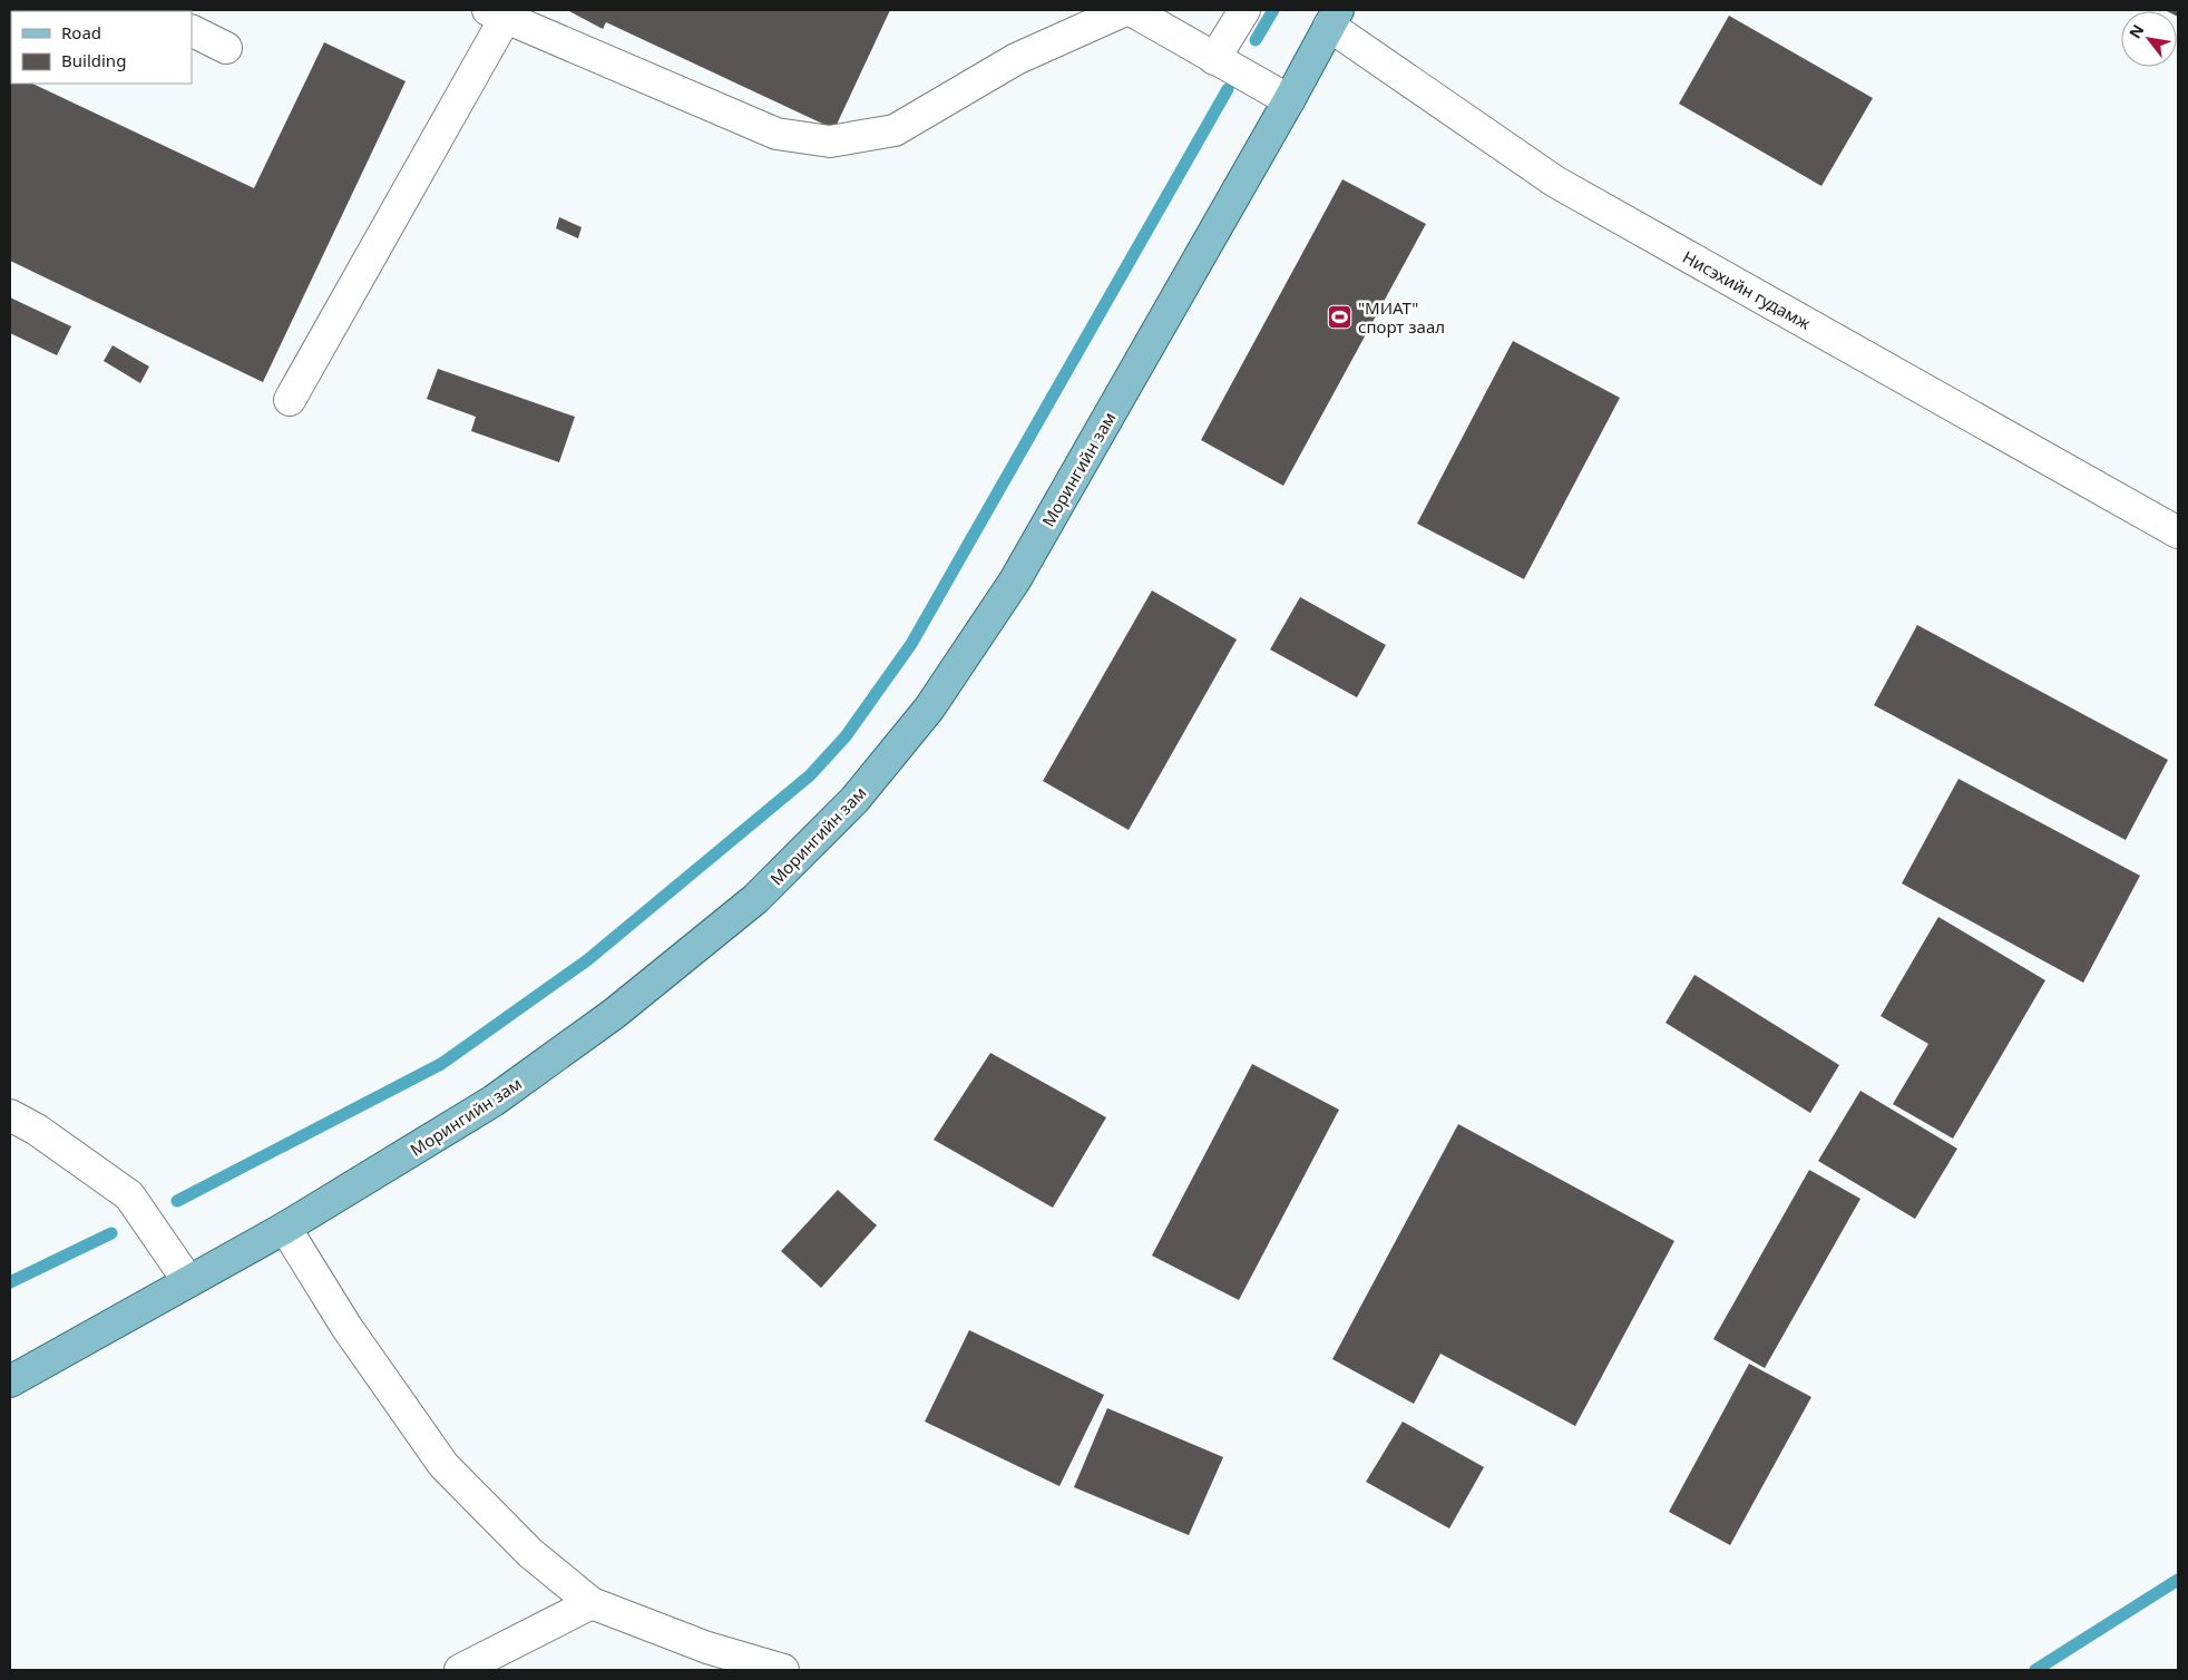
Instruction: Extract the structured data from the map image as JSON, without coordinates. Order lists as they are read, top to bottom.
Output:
{
  "streets": {
    "main road": ["Морингийн зам"],
    "street": ["Нисэхийн гудамж"]
  },
  "crossings": [
    ["Нисэхийн гудамж", "Морингийн зам"]
  ],
  "places": {
    "sports": ["\"МИАТ\" спорт заал"]
  },
  "legend": ["Road", "Building"],
  "north": "top left"
}
